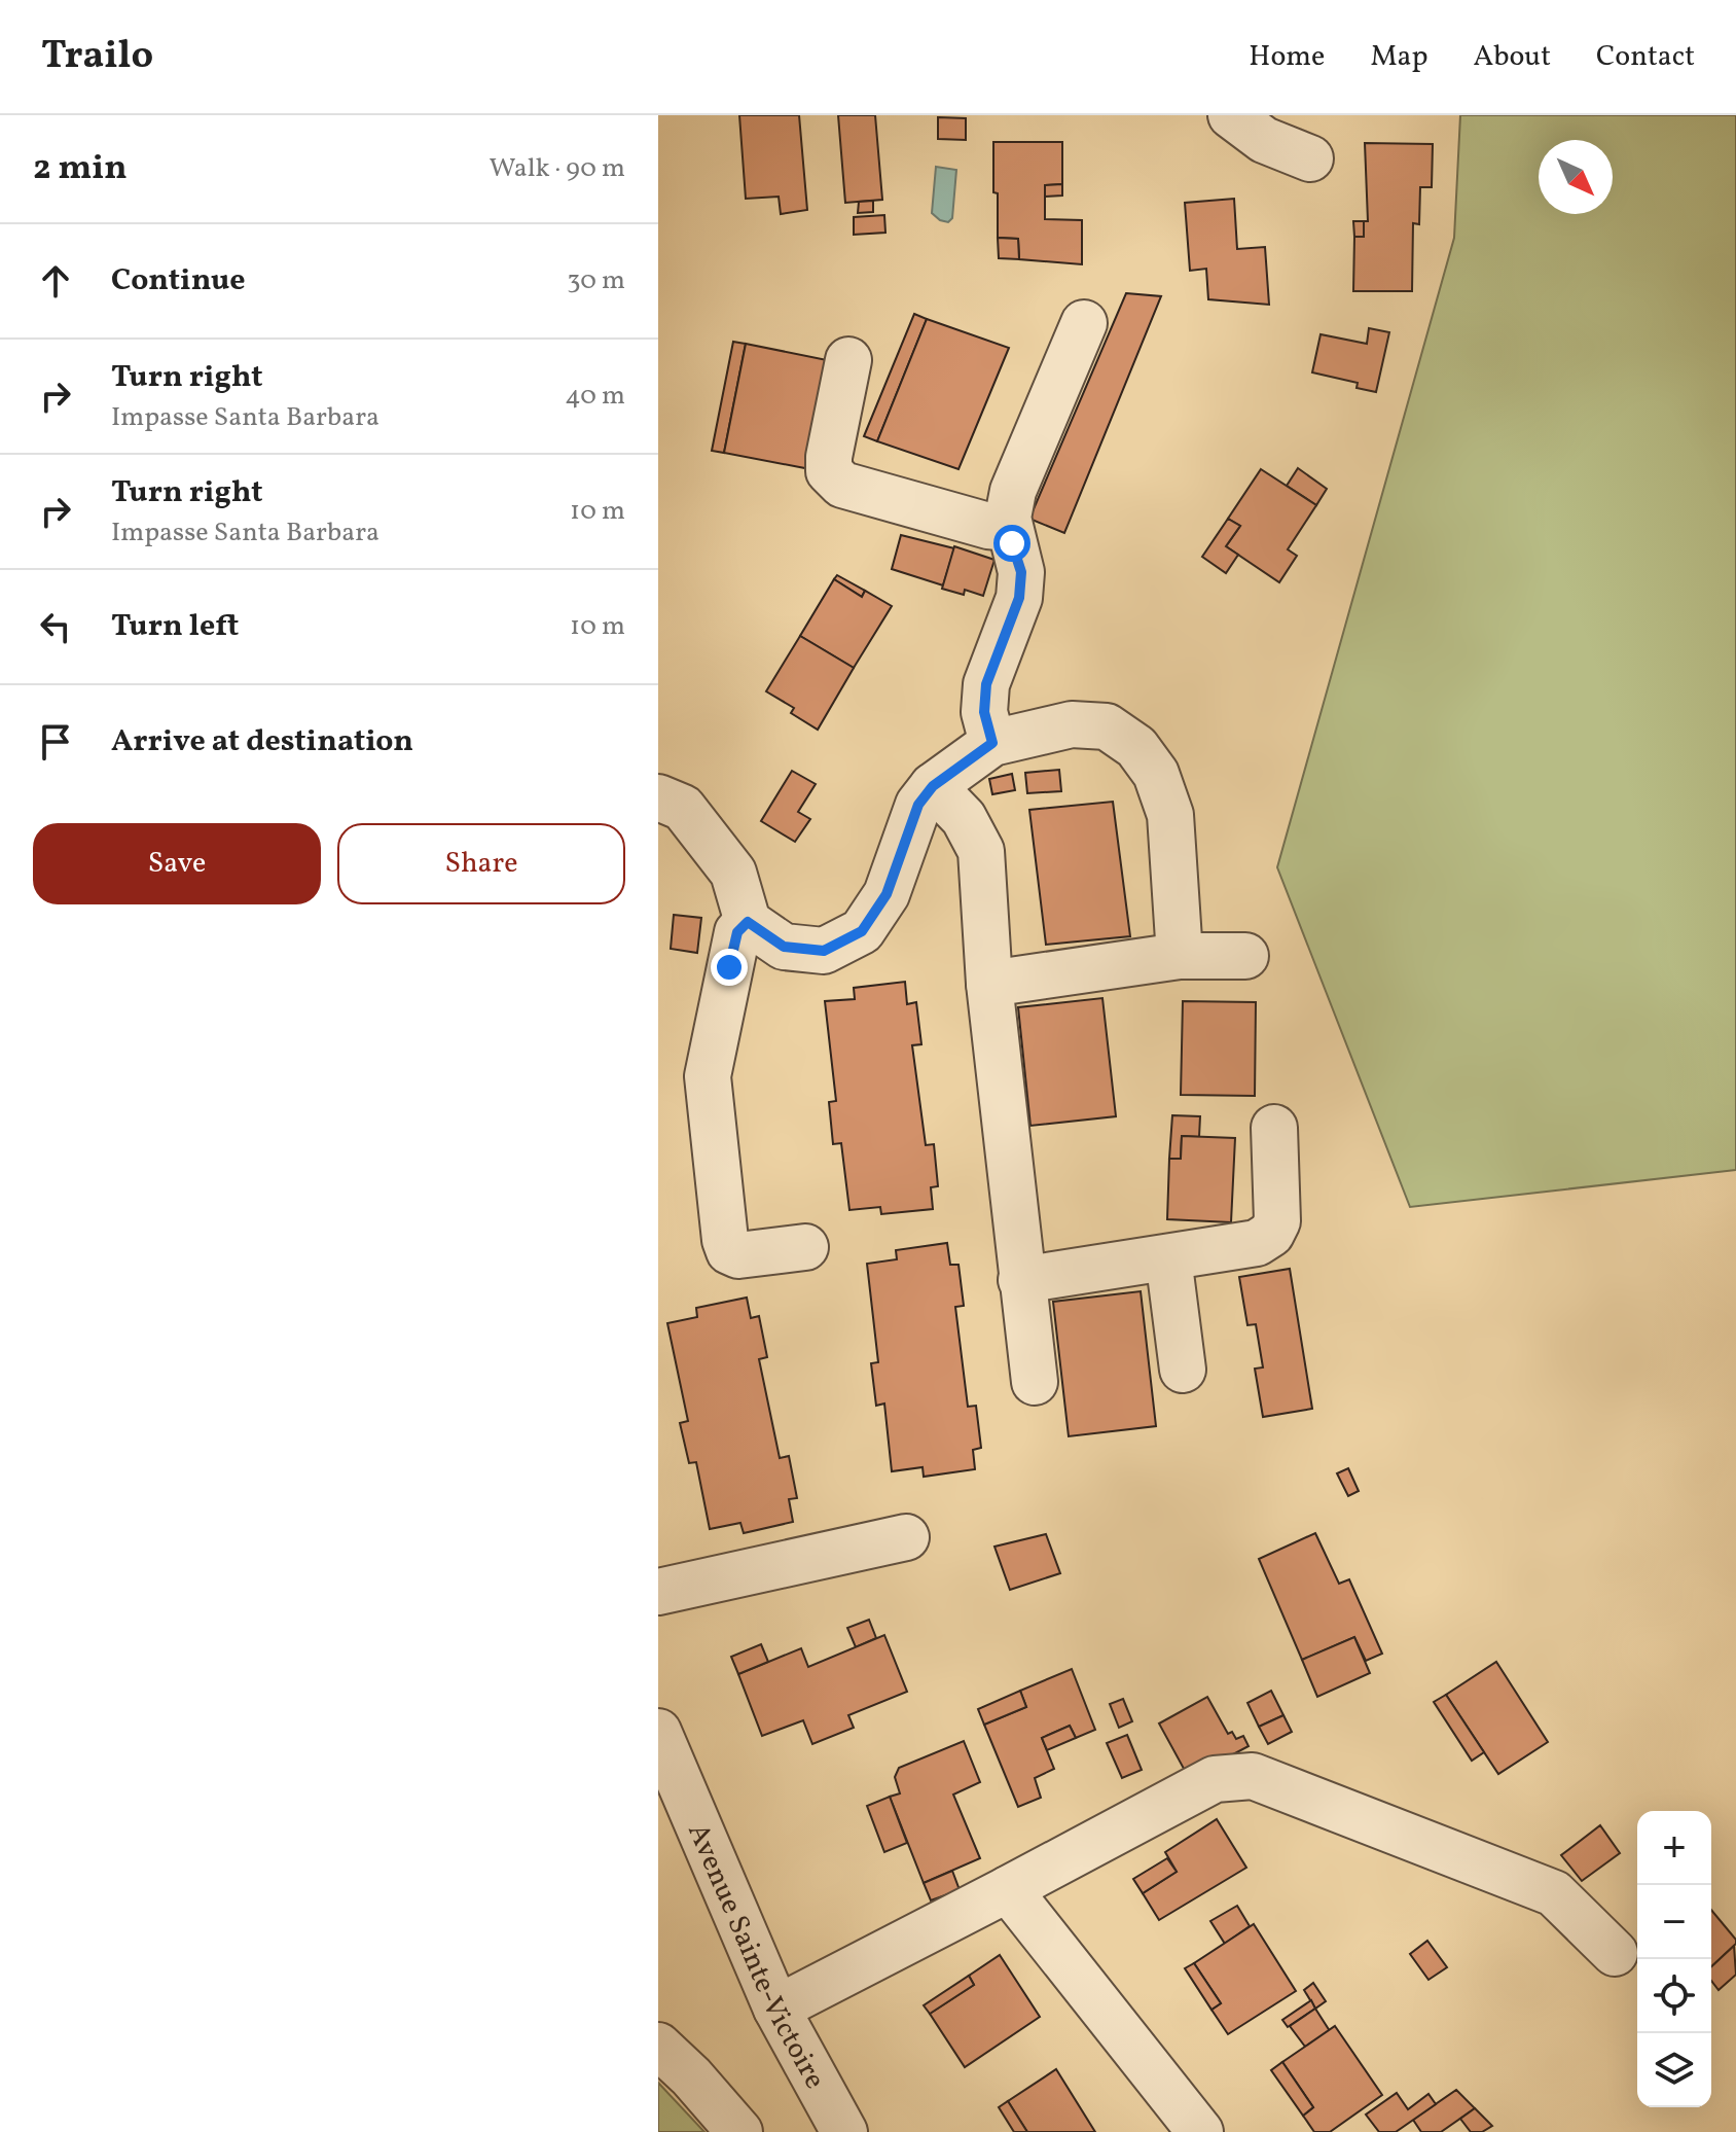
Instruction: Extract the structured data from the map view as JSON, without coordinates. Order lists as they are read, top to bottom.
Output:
{
  "streets": {
    "street": ["Avenue Sainte-Victoire"]
  },
  "north": "bottom right",
  "page": {
    "header": "Trailo",
    "nav": [
      "Home",
      "Map",
      "About",
      "Contact"
    ],
    "heading": ["2 min", "Walk · 90 m"],
    "list": [
      ["Continue", "30 m"],
      ["Turn right", "Impasse Santa Barbara", "40 m"],
      ["Turn right", "Impasse Santa Barbara", "10 m"],
      ["Turn left", "10 m"],
      "Arrive at destination"
    ],
    "buttons": ["Save", "Share"],
    "map_buttons": ["+", "−"]
  }
}
